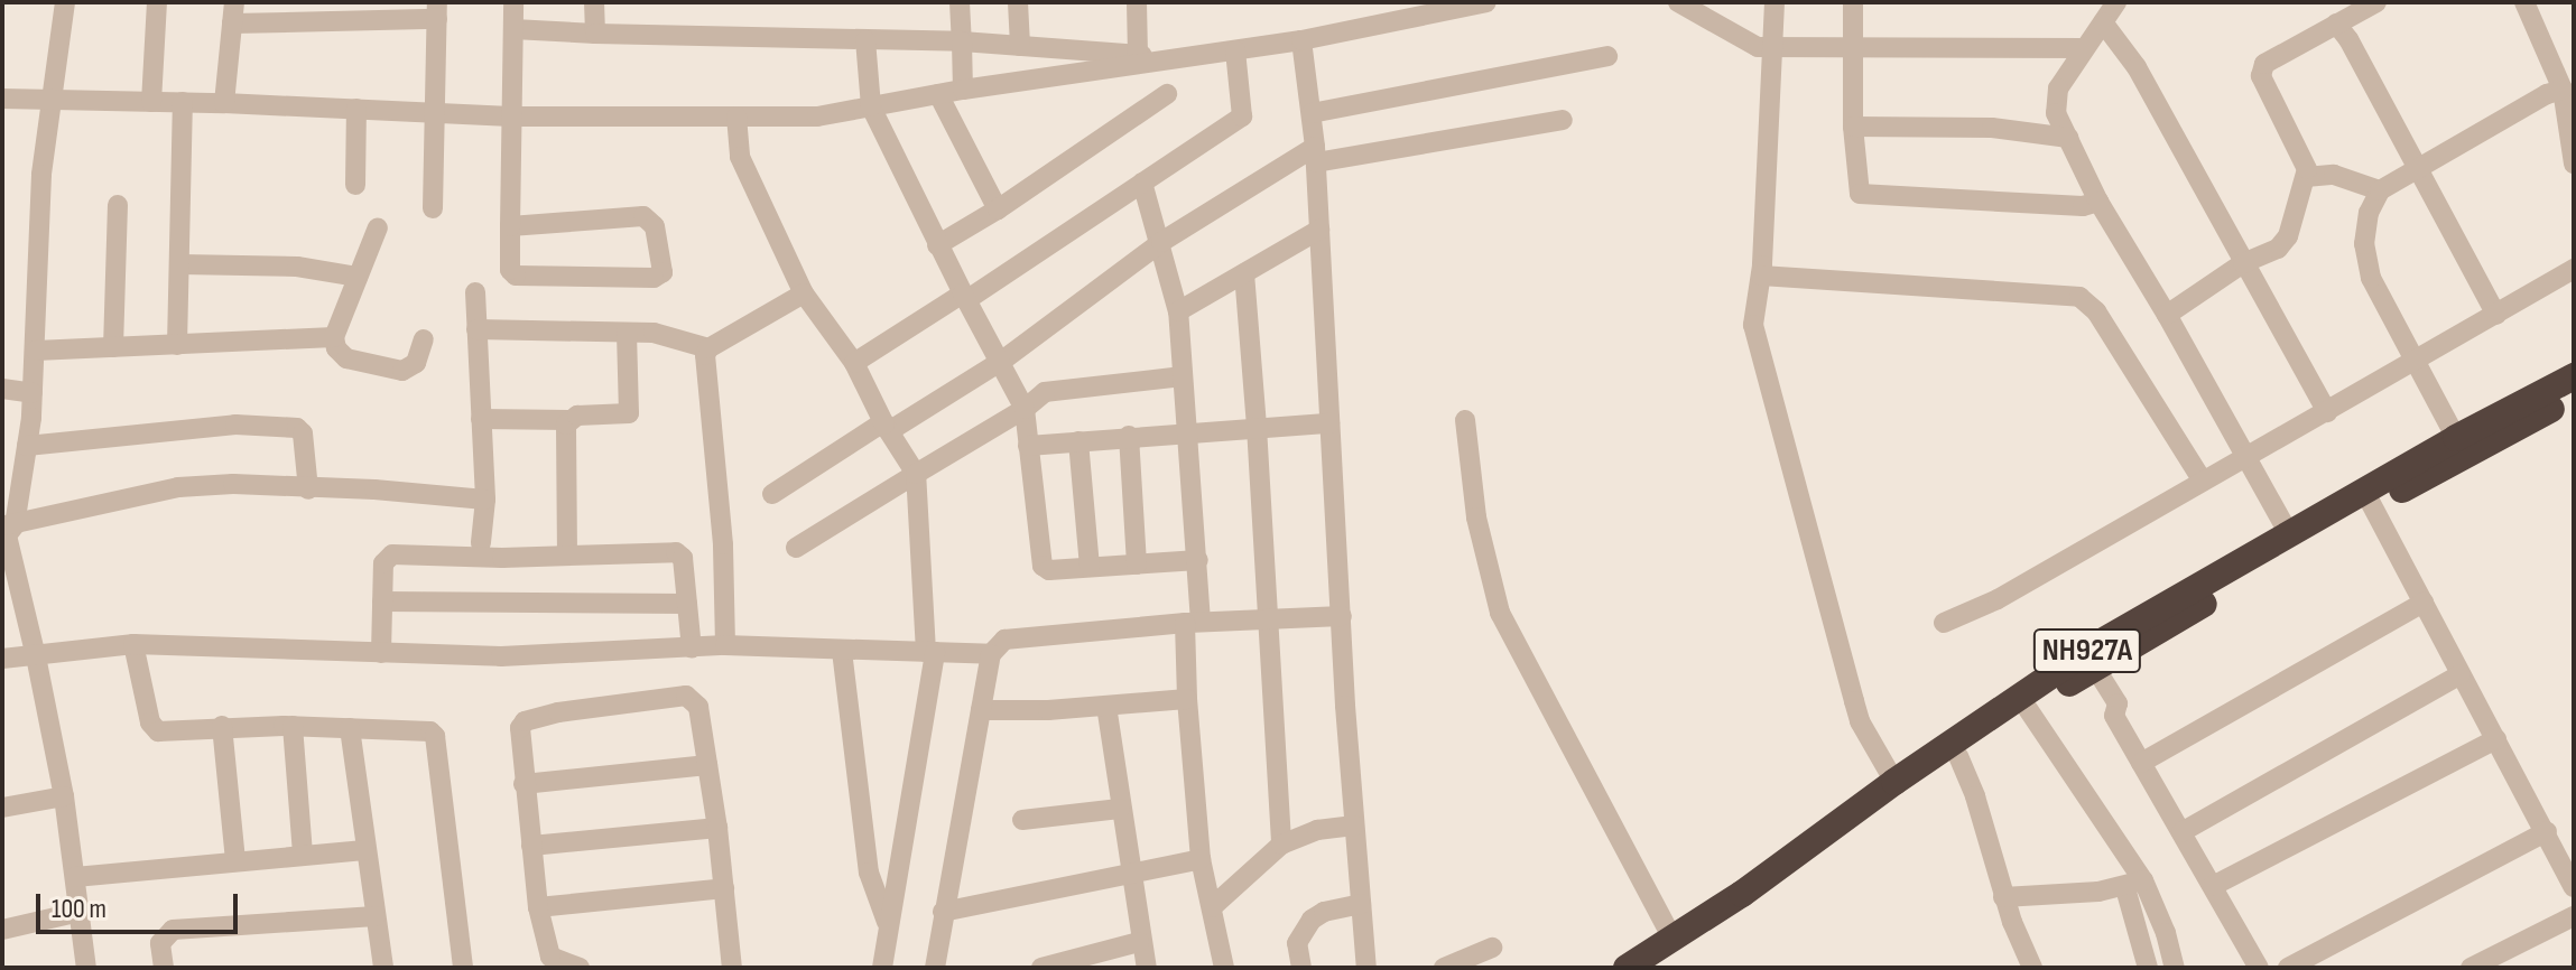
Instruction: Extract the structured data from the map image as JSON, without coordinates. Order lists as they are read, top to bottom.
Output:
{
  "streets": {
    "highway": ["NH927A"]
  },
  "scale_bar": "100 m"
}
